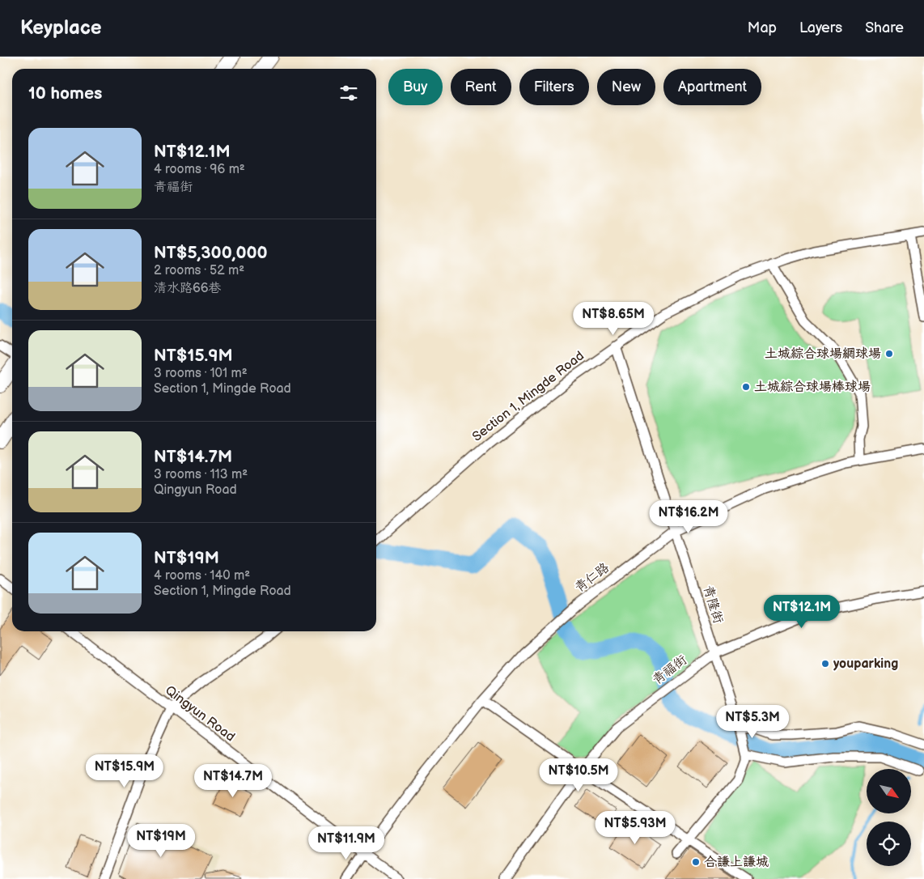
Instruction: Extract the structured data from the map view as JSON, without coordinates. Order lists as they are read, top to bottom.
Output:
{
  "streets": {
    "street": [
      "Section 1, Mingde Road",
      "青仁路",
      "青隆街",
      "青福街",
      "Qingyun Road"
    ]
  },
  "crossings": [
    ["Section 1, Mingde Road", "青隆街"],
    ["青仁路", "青隆街"],
    ["青仁路", "Qingyun Road"],
    ["青隆街", "青福街"]
  ],
  "places": [
    "土城綜合球場網球場",
    "土城綜合球場棒球場",
    "youparking",
    "合謙上謙城"
  ],
  "north": "bottom right",
  "page": {
    "header": "Keyplace",
    "nav": ["Map", "Layers", "Share"],
    "chip": [
      "Buy",
      "Rent",
      "Filters",
      "New",
      "Apartment"
    ],
    "heading": "10 homes",
    "list": [
      {
        "name": "NT$12.1M",
        "note": "4 rooms · 96 m² · 青福街"
      },
      {
        "name": "NT$5,300,000",
        "note": "2 rooms · 52 m² · 清水路66巷"
      },
      {
        "name": "NT$15.9M",
        "note": "3 rooms · 101 m² · Section 1, Mingde Road"
      },
      {
        "name": "NT$14.7M",
        "note": "3 rooms · 113 m² · Qingyun Road"
      },
      {
        "name": "NT$19M",
        "note": "4 rooms · 140 m² · Section 1, Mingde Road"
      }
    ],
    "price": [
      "NT$8.65M",
      "NT$16.2M",
      "NT$12.1M",
      "NT$5.3M",
      "NT$15.9M",
      "NT$10.5M",
      "NT$14.7M",
      "NT$5.93M",
      "NT$19M",
      "NT$11.9M"
    ]
  }
}
